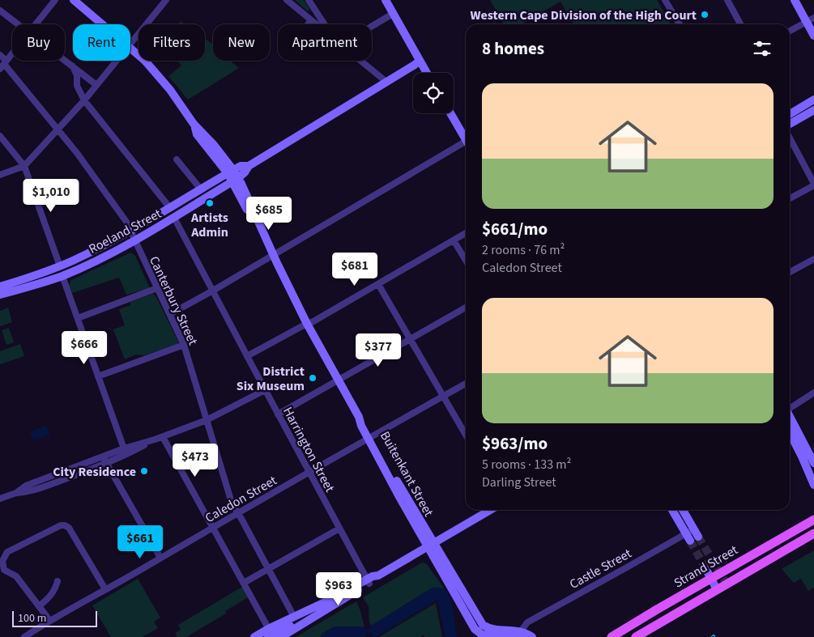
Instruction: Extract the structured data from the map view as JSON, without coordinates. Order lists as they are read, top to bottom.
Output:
{
  "streets": {
    "main road": ["Roeland Street", "Buitenkant Street", "Strand Street"],
    "street": [
      "Canterbury Street",
      "Harrington Street",
      "Caledon Street",
      "Castle Street"
    ]
  },
  "crossings": [
    ["Roeland Street", "Canterbury Street"],
    ["Roeland Street", "Harrington Street"],
    ["Roeland Street", "Buitenkant Street"],
    ["Canterbury Street", "Caledon Street"],
    ["Harrington Street", "Caledon Street"],
    ["Buitenkant Street", "Caledon Street"]
  ],
  "places": [
    "Western Cape Division of the High Court",
    "Artists Admin",
    "District Six Museum",
    "City Residence"
  ],
  "scale_bar": "100 m",
  "page": {
    "chip": [
      "Buy",
      "Rent",
      "Filters",
      "New",
      "Apartment"
    ],
    "heading": "8 homes",
    "list": [
      {
        "name": "$661/mo",
        "note": "2 rooms · 76 m² · Caledon Street"
      },
      {
        "name": "$963/mo",
        "note": "5 rooms · 133 m² · Darling Street"
      }
    ],
    "price": [
      "$1,010",
      "$685",
      "$681",
      "$666",
      "$377",
      "$473",
      "$661",
      "$963"
    ],
    "scale": "100 m"
  }
}
